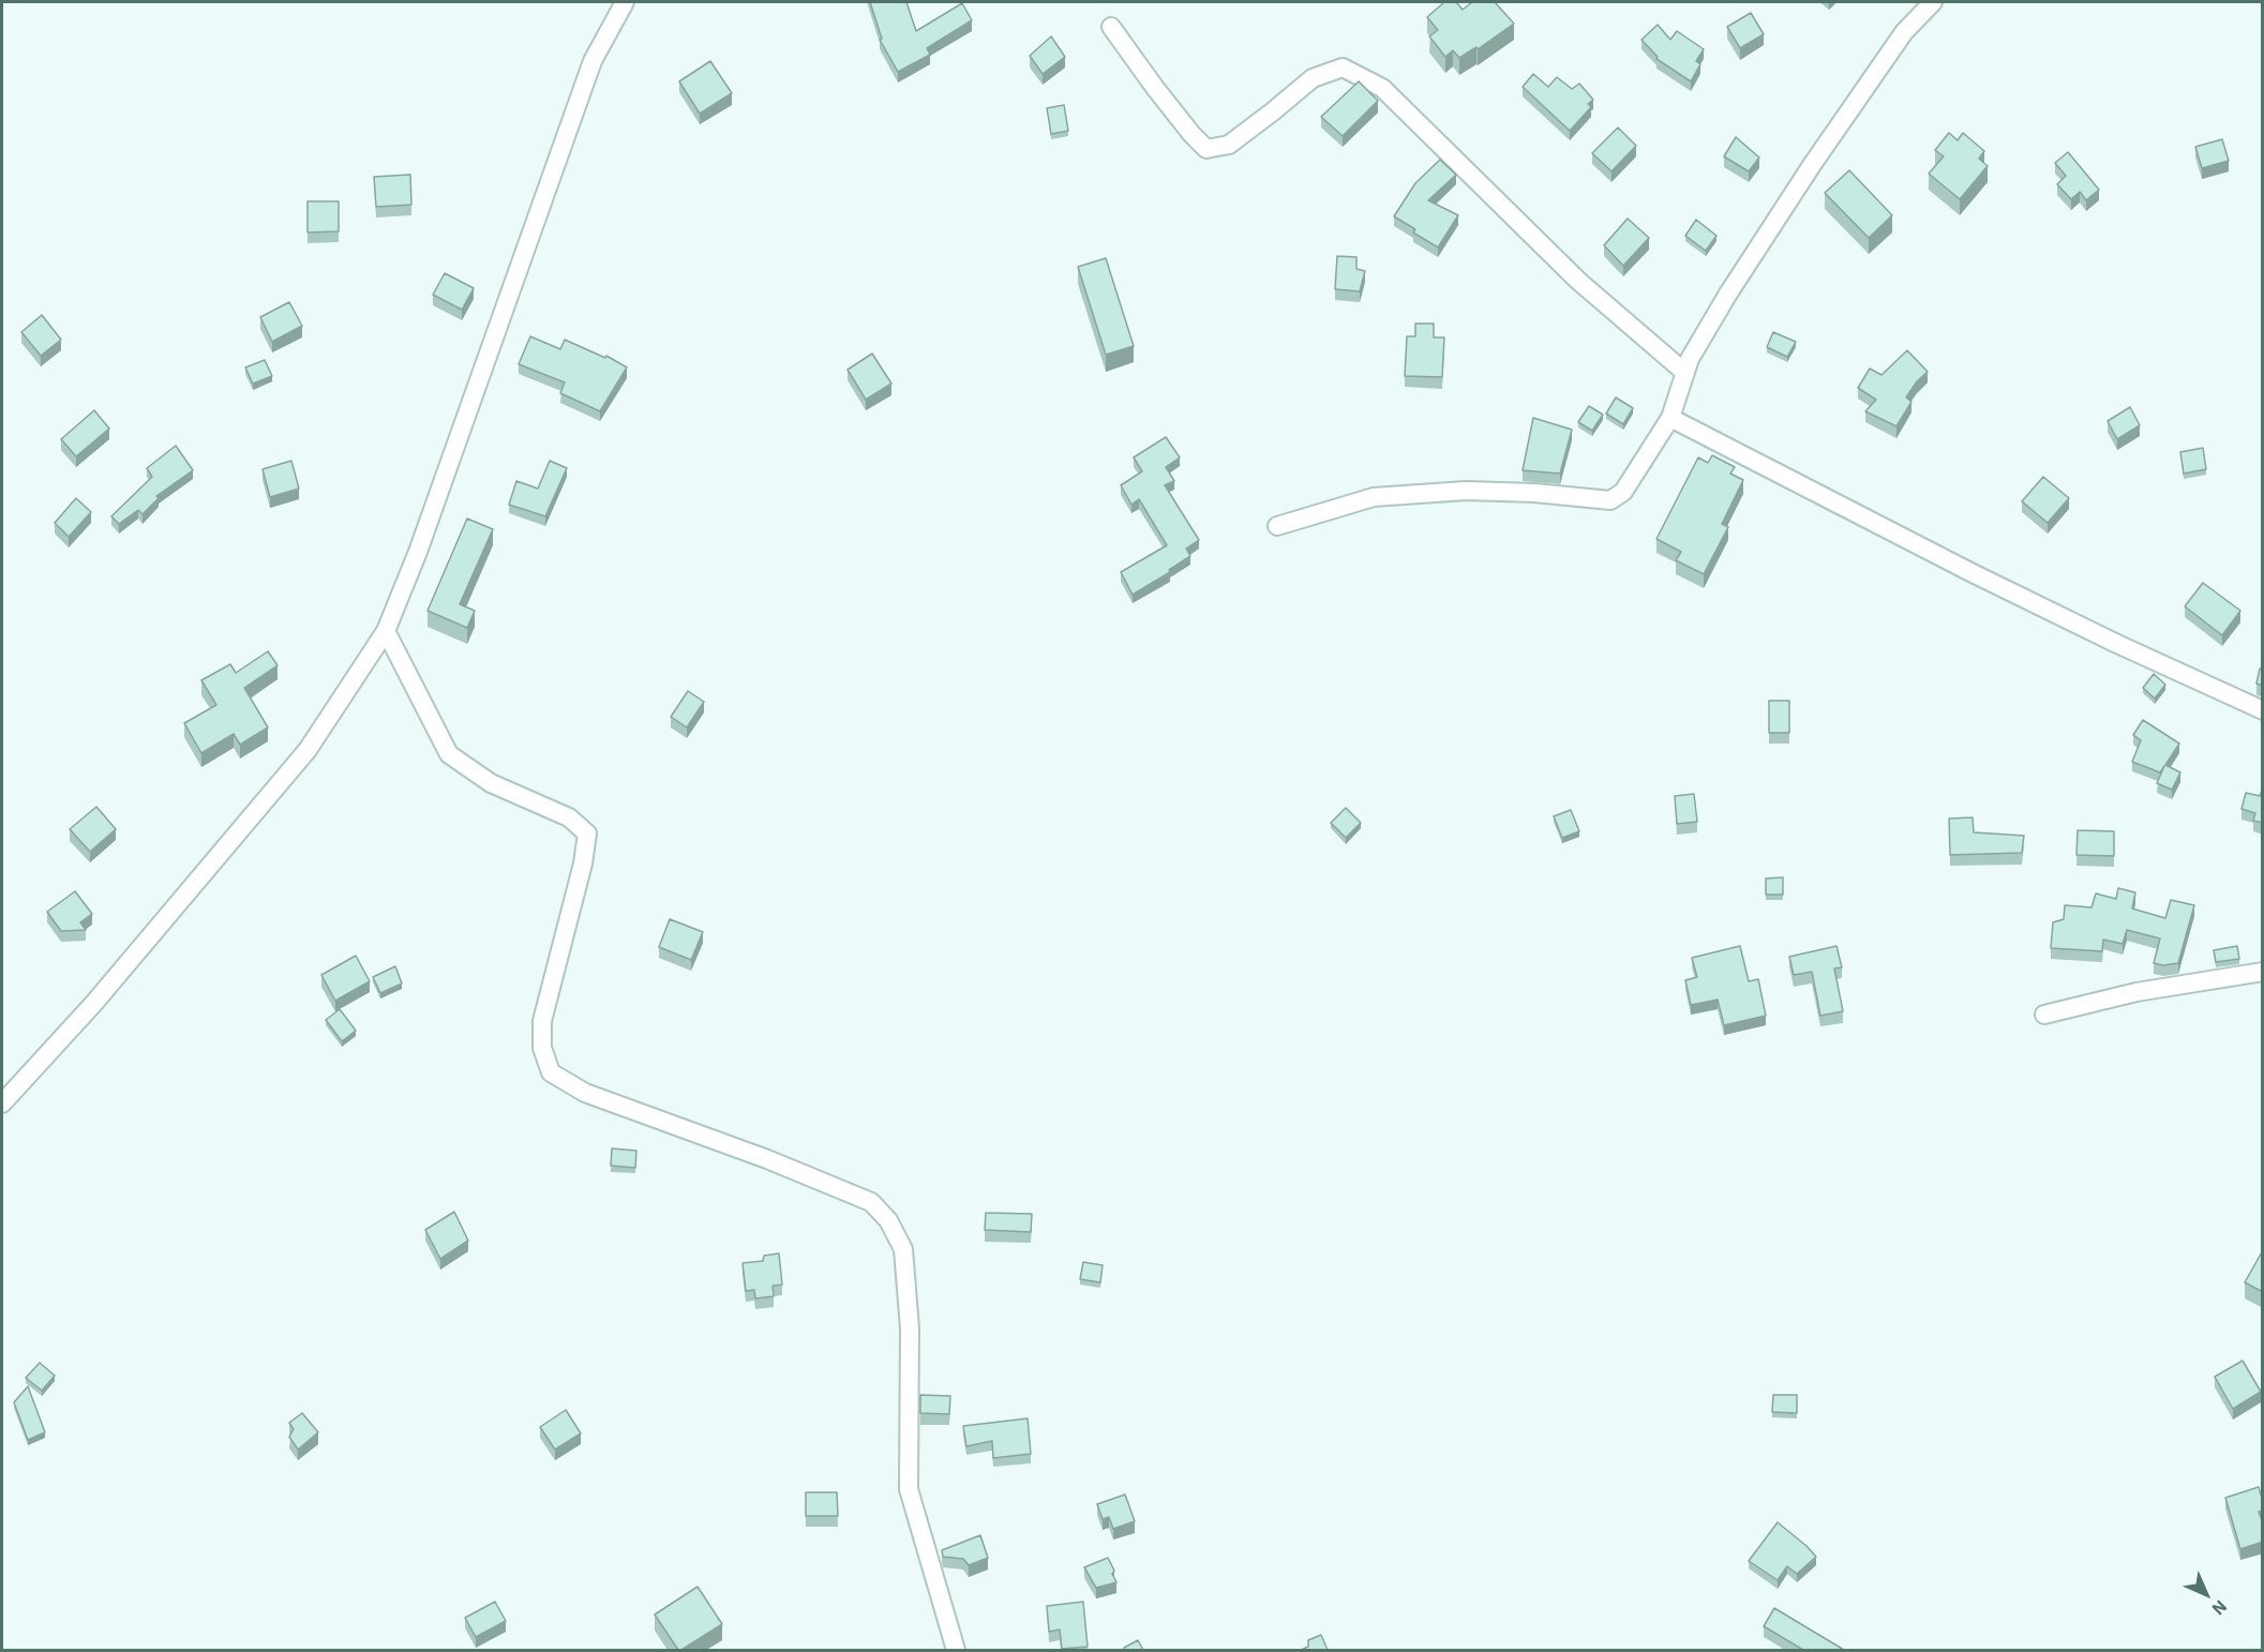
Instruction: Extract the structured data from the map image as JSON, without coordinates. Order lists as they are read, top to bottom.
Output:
{
  "north": "bottom right"
}
